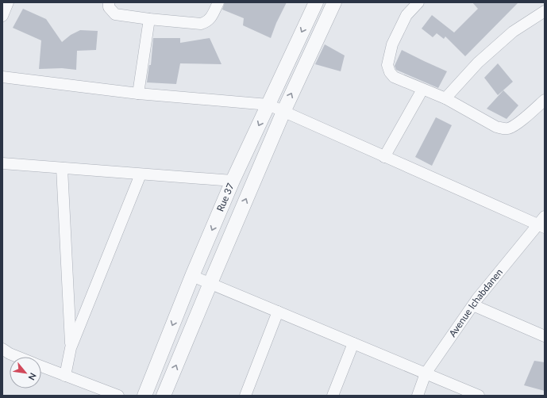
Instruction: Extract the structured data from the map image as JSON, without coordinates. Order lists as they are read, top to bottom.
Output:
{
  "streets": {
    "street": ["Rue 37", "Avenue Ichabdanen"]
  },
  "north": "bottom right"
}
